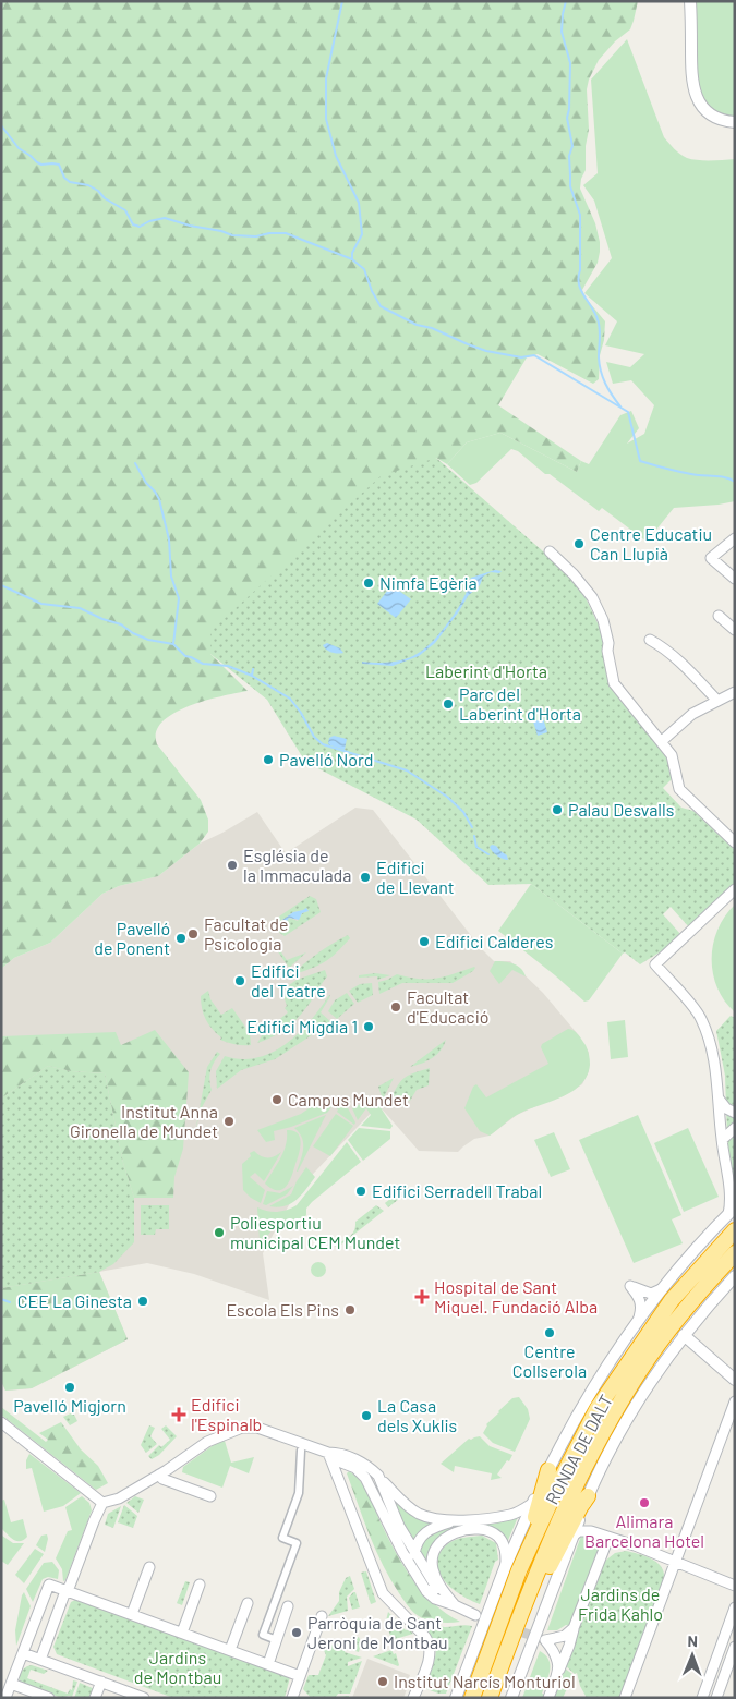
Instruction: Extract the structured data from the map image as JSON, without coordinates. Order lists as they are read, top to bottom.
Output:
{
  "streets": {
    "highway": ["RONDA DE DALT"]
  },
  "parks": ["Laberint d'Horta", "Jardins de Frida Kahlo", "Jardins de Montbau"],
  "places": {
    "other": [
      "Centre Educatiu Can Llupià",
      "Nimfa Egèria",
      "Parc del Laberint d'Horta",
      "Pavelló Nord",
      "Palau Desvalls",
      "Església de la Immaculada",
      "Edifici de Llevant",
      "Facultat de Psicologia",
      "Pavelló de Ponent",
      "Edifici Calderes",
      "Edifici del Teatre",
      "Facultat d'Educació",
      "Edifici Migdia 1",
      "Campus Mundet",
      "Institut Anna Gironella de Mundet",
      "Edifici Serradell Trabal",
      "Poliesportiu municipal CEM Mundet",
      "CEE La Ginesta",
      "Escola Els Pins",
      "Centre Collserola",
      "Pavelló Migjorn",
      "La Casa dels Xuklis",
      "Alimara Barcelona Hotel",
      "Parròquia de Sant Jeroni de Montbau",
      "Institut Narcís Monturiol"
    ],
    "health": ["Hospital de Sant Miquel. Fundació Alba", "Edifici l'Espinalb"]
  },
  "north": "top"
}
